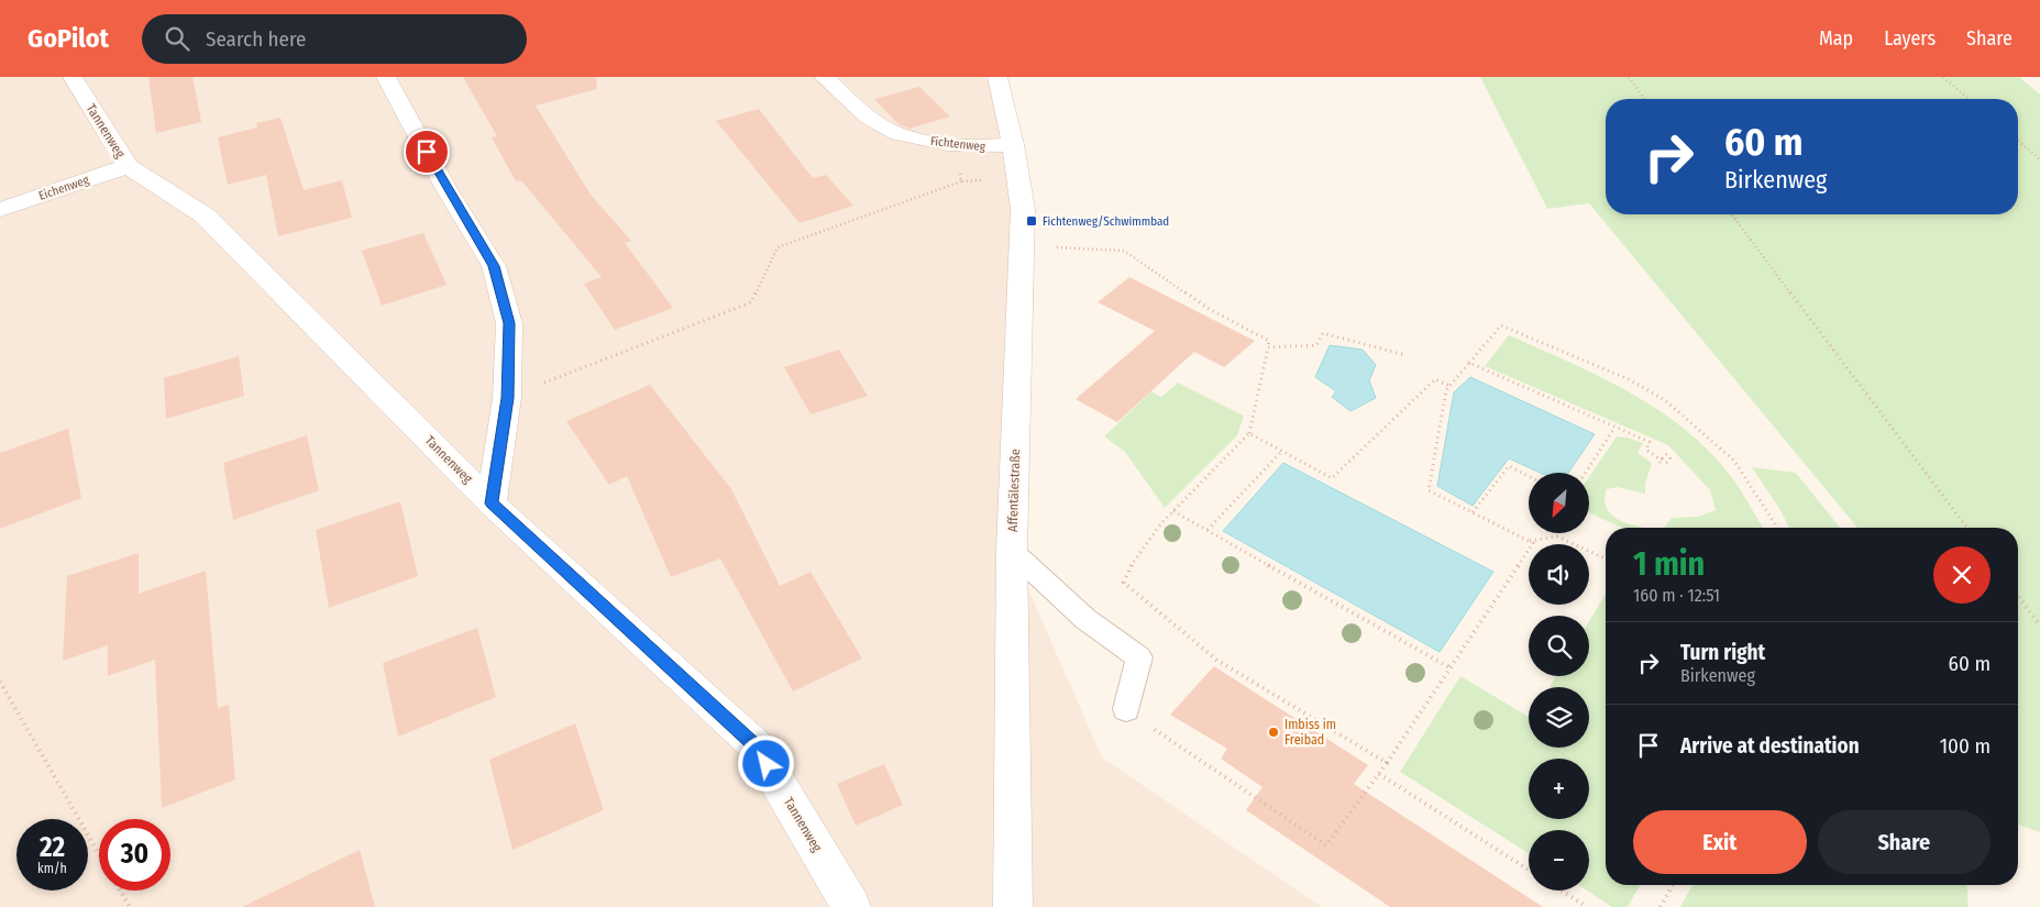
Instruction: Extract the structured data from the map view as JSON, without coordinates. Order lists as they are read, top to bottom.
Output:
{
  "streets": {
    "street": [
      "Tannenweg",
      "Fichtenweg",
      "Eichenweg",
      "Affentälestraße"
    ]
  },
  "crossings": [
    ["Tannenweg", "Eichenweg"],
    ["Fichtenweg", "Affentälestraße"]
  ],
  "places": {
    "transit": ["Fichtenweg/Schwimmbad"],
    "other": ["Imbiss im Freibad"]
  },
  "north": "bottom left",
  "page": {
    "header": "GoPilot",
    "search": "Search here",
    "nav": ["Map", "Layers", "Share"],
    "turn": ["60 m", "Birkenweg"],
    "map_buttons": ["+", "−"],
    "heading": ["1 min", "160 m · 12:51"],
    "list": [
      {
        "name": "Turn right",
        "note": "Birkenweg",
        "value": "60 m"
      },
      {
        "name": "Arrive at destination",
        "value": "100 m"
      }
    ],
    "buttons": ["Exit", "Share"],
    "speed": "22 km/h",
    "limit": "30"
  }
}
